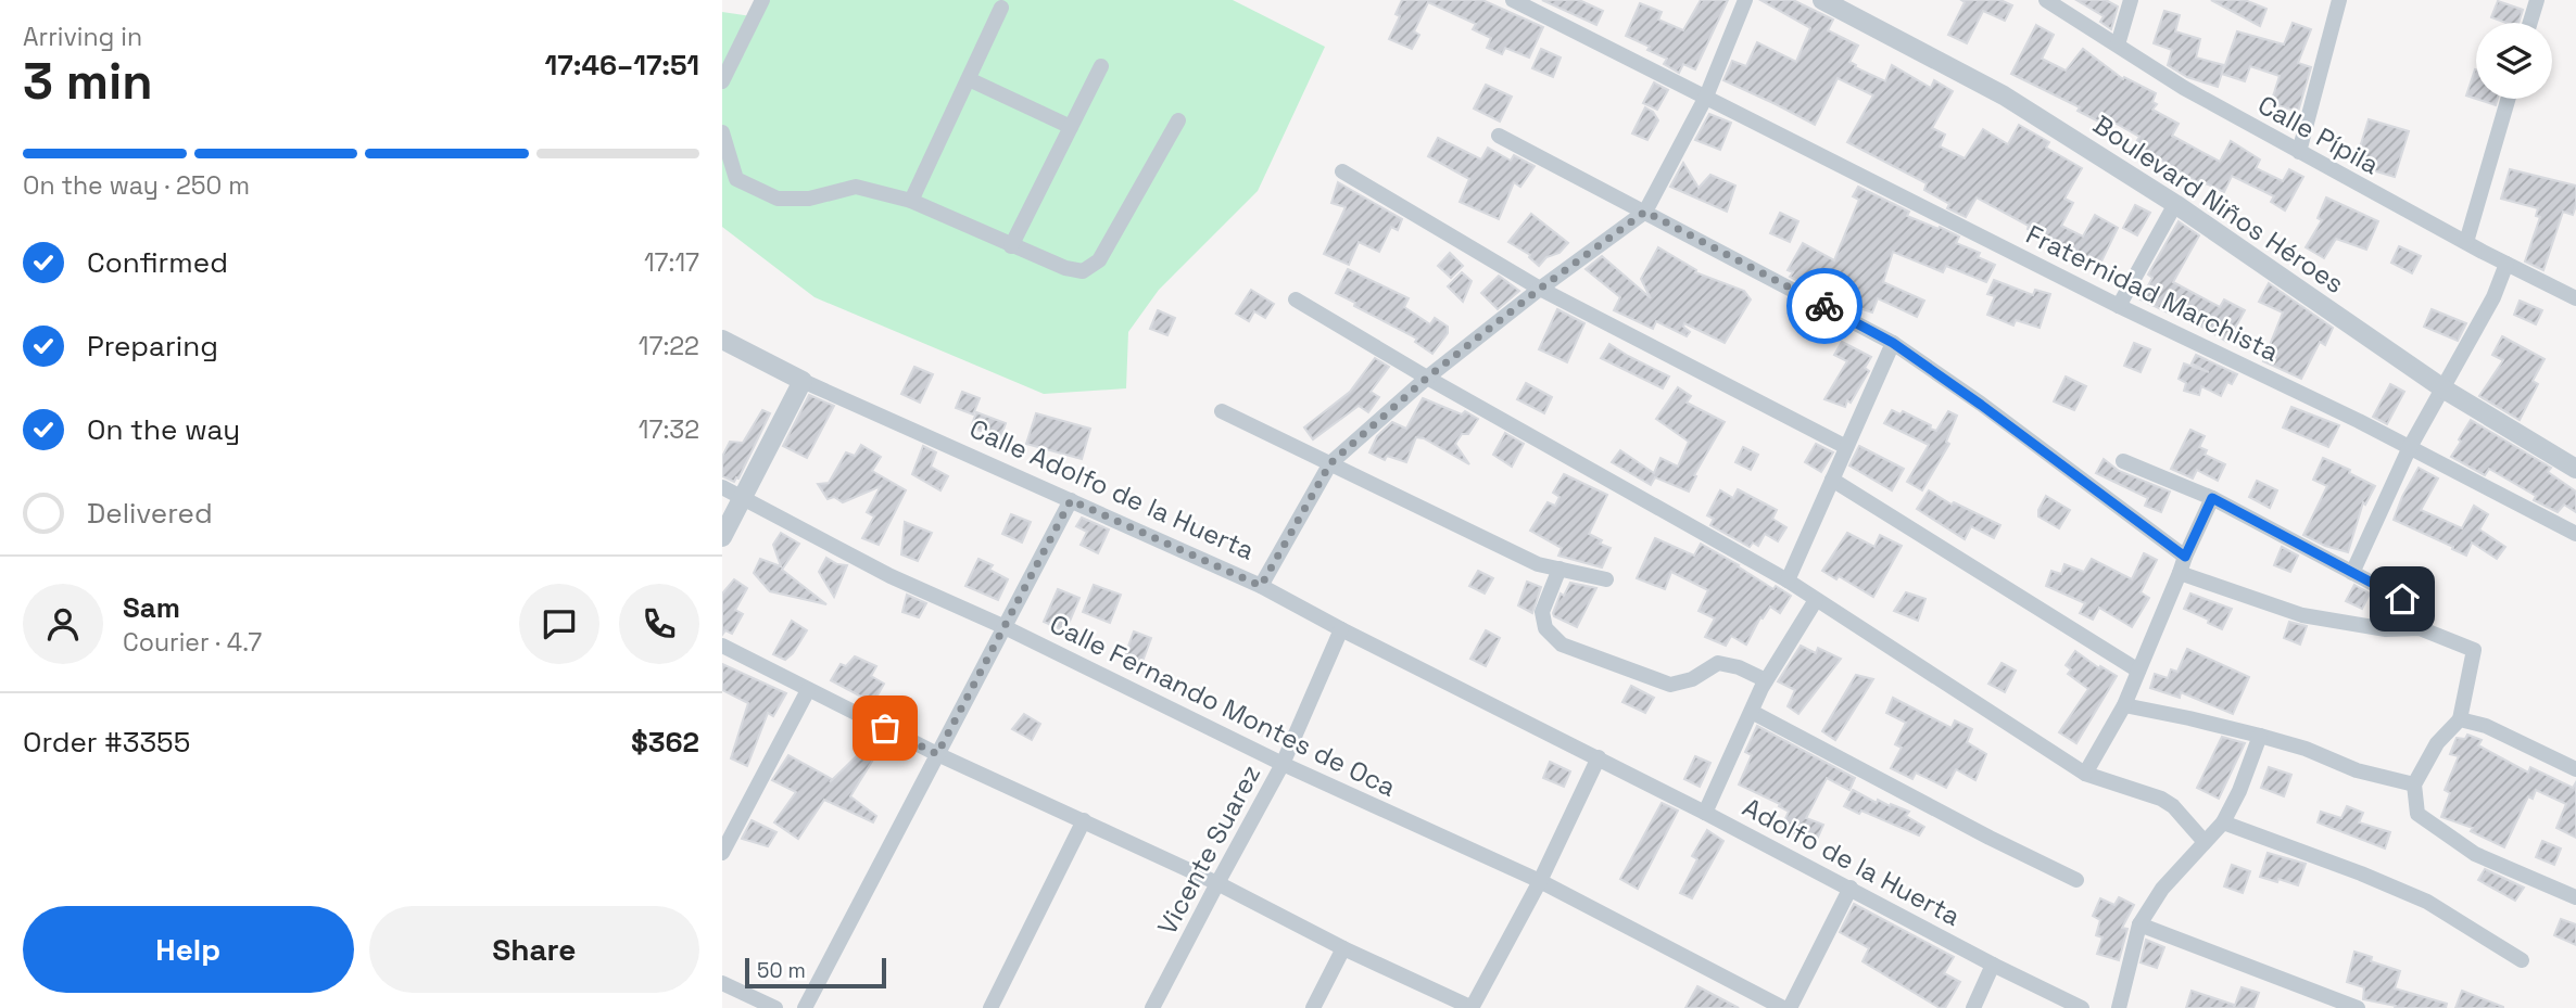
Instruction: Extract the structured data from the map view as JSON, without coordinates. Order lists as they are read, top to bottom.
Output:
{
  "streets": {
    "street": [
      "Calle Pípila",
      "Boulevard Niños Héroes",
      "Fraternidad Marchista",
      "Calle Adolfo de la Huerta",
      "Calle Fernando Montes de Oca",
      "Vicente Suarez",
      "Adolfo de la Huerta"
    ]
  },
  "crossings": [
    ["Calle Adolfo de la Huerta", "Vicente Suarez"],
    ["Calle Adolfo de la Huerta", "Adolfo de la Huerta"],
    ["Calle Fernando Montes de Oca", "Vicente Suarez"]
  ],
  "scale_bar": "50 m",
  "page": {
    "heading": ["3 min", "Arriving in", "17:46–17:51"],
    "panel": [
      "Sam",
      "Courier · 4.7",
      "Order #3355",
      "$362"
    ],
    "bar": "On the way · 250 m",
    "list": [
      ["Confirmed", "17:17"],
      ["Preparing", "17:22"],
      ["On the way", "17:32"],
      "Delivered"
    ],
    "buttons": ["Help", "Share"],
    "scale": "50 m"
  }
}
